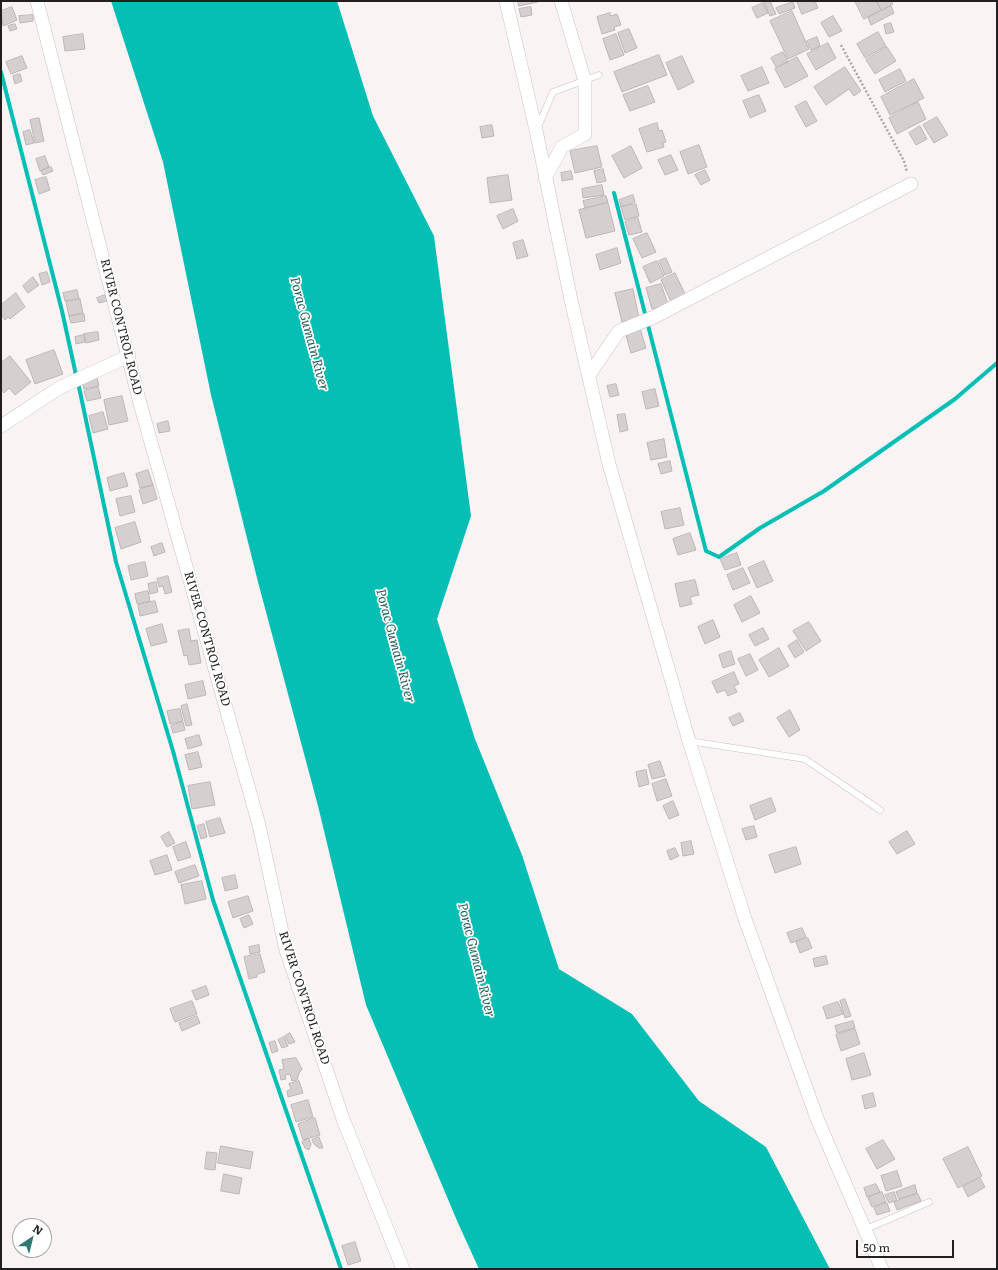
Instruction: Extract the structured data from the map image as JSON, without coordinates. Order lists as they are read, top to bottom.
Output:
{
  "streets": {
    "street": ["RIVER CONTROL ROAD"]
  },
  "water": ["Porac Gumain River"],
  "scale_bar": "50 m",
  "north": "top right"
}
